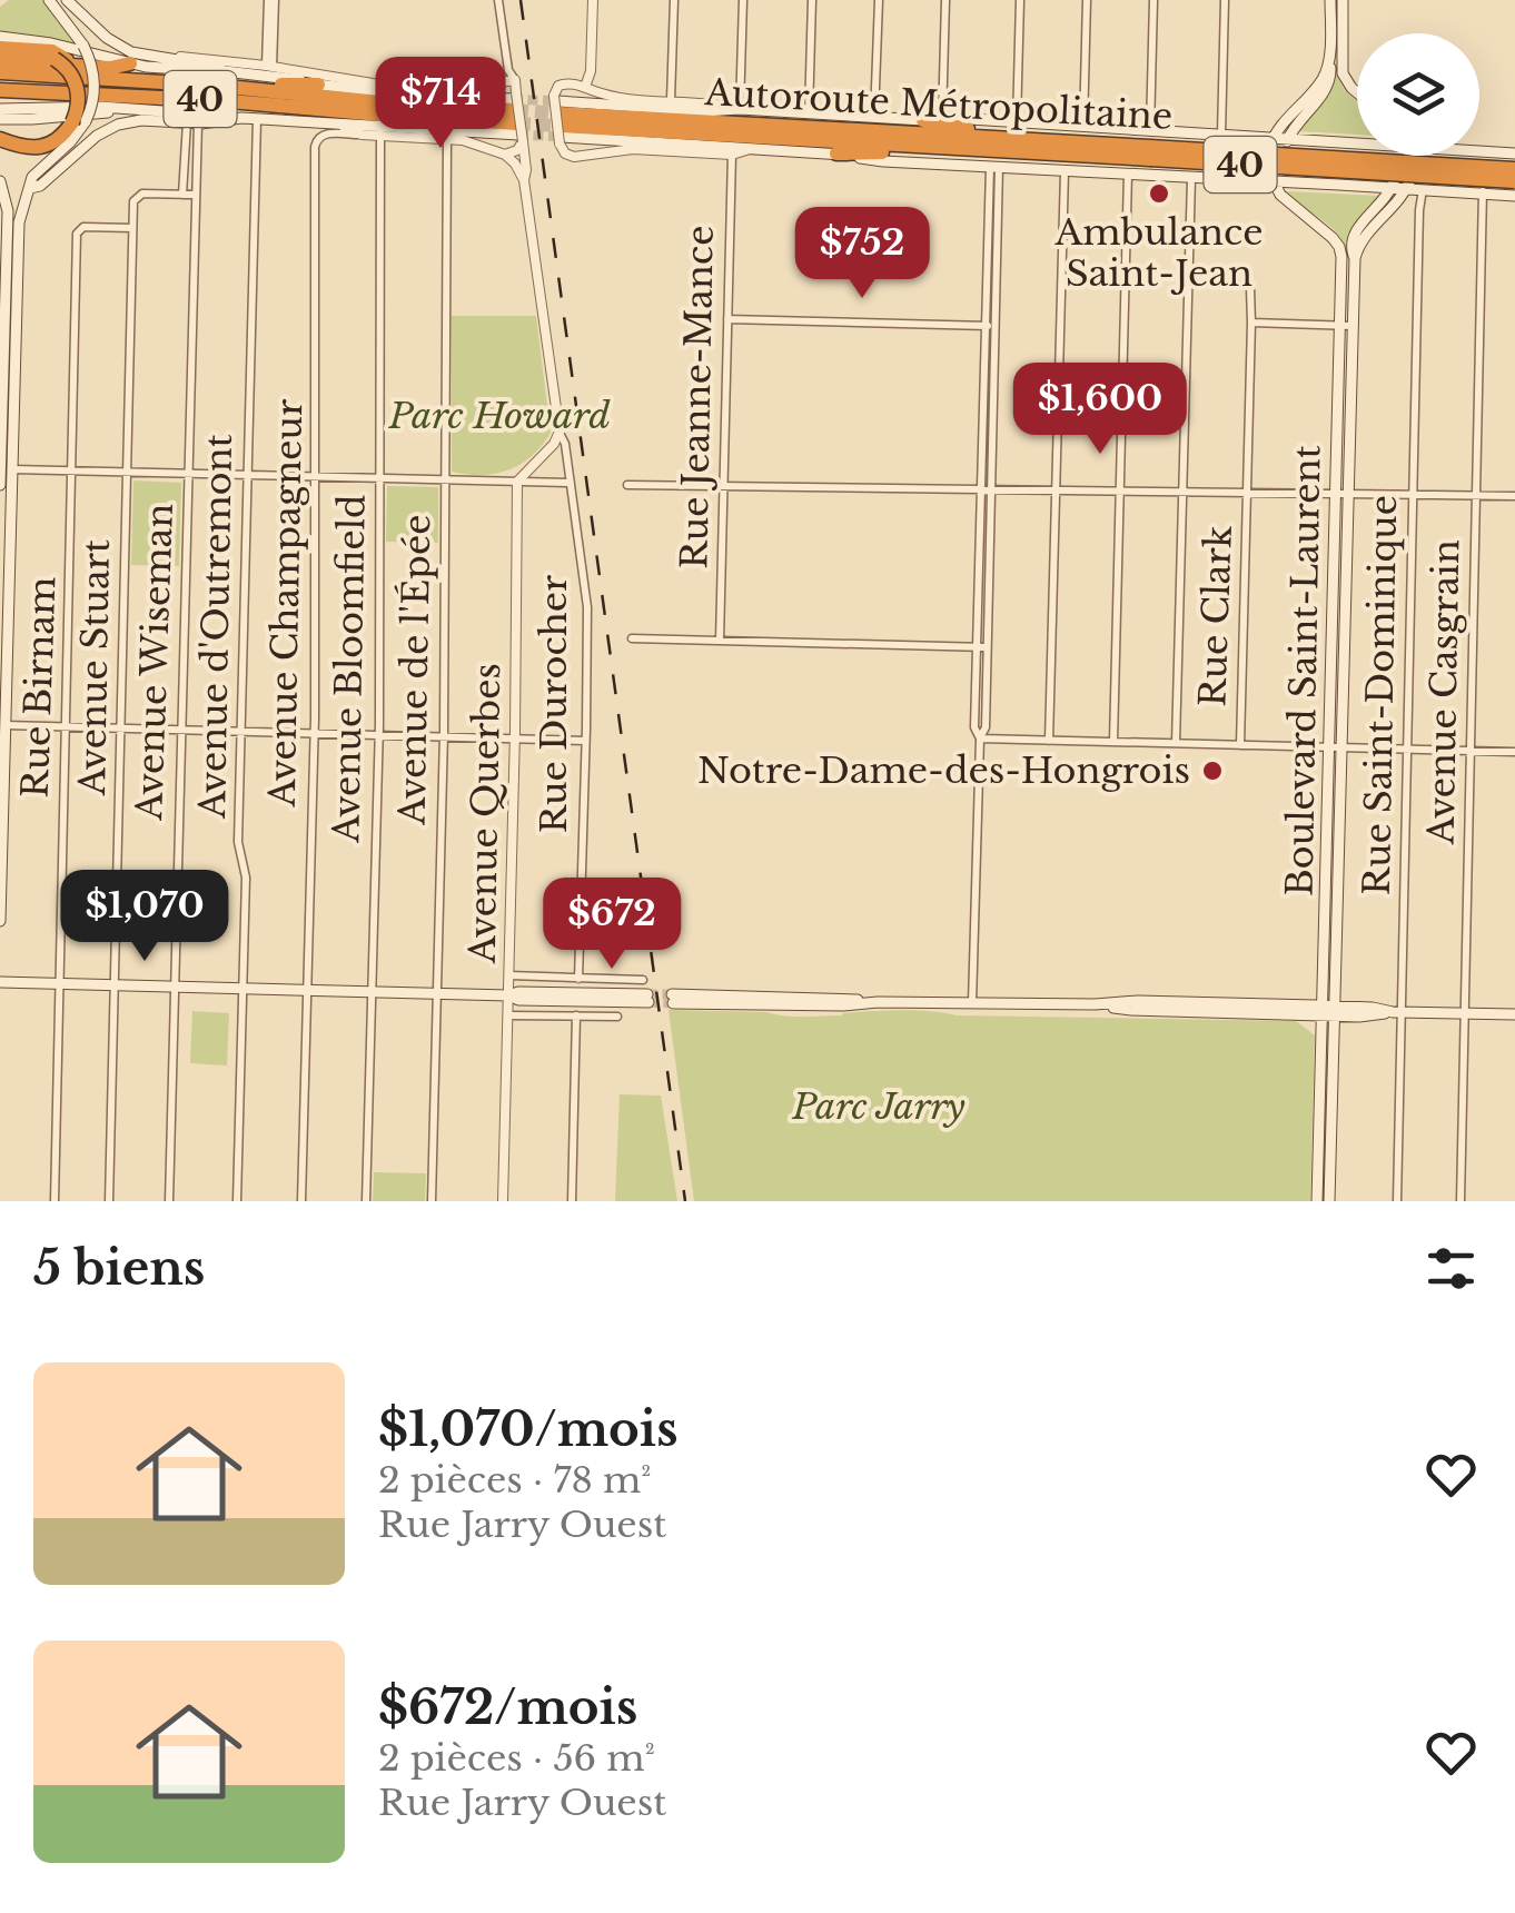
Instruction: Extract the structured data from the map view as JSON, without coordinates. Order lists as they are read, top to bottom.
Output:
{
  "streets": {
    "highway": ["40", "Autoroute Métropolitaine"],
    "main road": ["Boulevard Saint-Laurent"],
    "street": [
      "Rue Jeanne-Mance",
      "Avenue Champagneur",
      "Rue Clark",
      "Avenue d'Outremont",
      "Avenue Wiseman",
      "Avenue Stuart",
      "Avenue Bloomfield",
      "Avenue de l'Épée",
      "Rue Birnam",
      "Avenue Casgrain",
      "Rue Saint-Dominique",
      "Rue Durocher",
      "Avenue Querbes"
    ]
  },
  "crossings": [
    ["Avenue Stuart", "Rue Birnam"]
  ],
  "parks": ["Parc Howard", "Parc Jarry"],
  "places": ["Ambulance Saint-Jean", "Notre-Dame-des-Hongrois"],
  "page": {
    "price": [
      "$714",
      "$752",
      "$1,600",
      "$1,070",
      "$672"
    ],
    "heading": "5 biens",
    "list": [
      {
        "name": "$1,070/mois",
        "note": "2 pièces · 78 m² · Rue Jarry Ouest"
      },
      {
        "name": "$672/mois",
        "note": "2 pièces · 56 m² · Rue Jarry Ouest"
      }
    ]
  }
}
